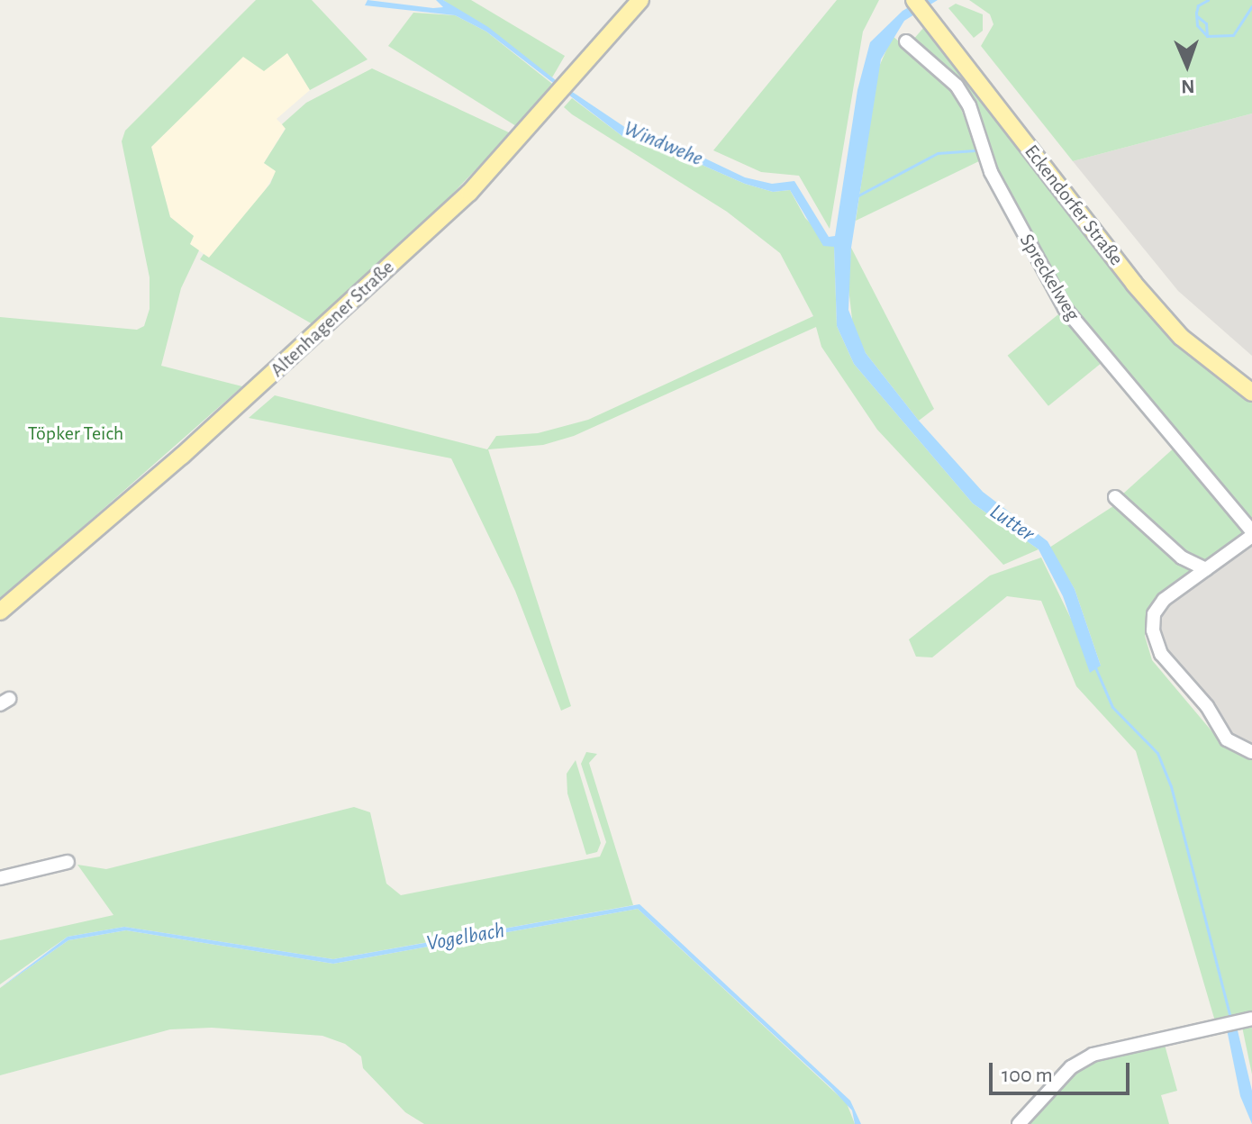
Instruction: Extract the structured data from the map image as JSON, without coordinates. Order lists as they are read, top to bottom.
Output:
{
  "streets": {
    "main road": ["Eckendorfer Straße", "Altenhagener Straße"],
    "street": ["Spreckelweg"]
  },
  "water": ["Windwehe", "Lutter", "Vogelbach"],
  "parks": ["Töpker Teich"],
  "scale_bar": "100 m",
  "north": "bottom"
}
